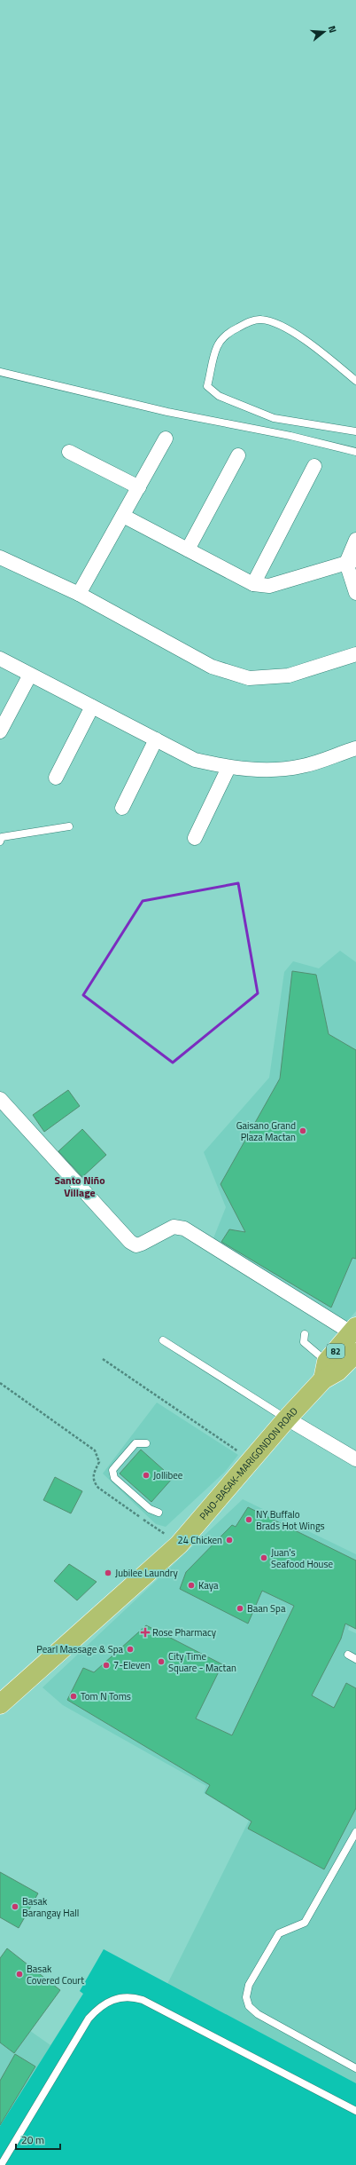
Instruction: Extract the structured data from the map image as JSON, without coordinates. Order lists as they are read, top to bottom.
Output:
{
  "streets": {
    "main road": ["82", "PAJO-BASAK-MARIGONDON ROAD"]
  },
  "districts": ["Santo Niño Village"],
  "places": {
    "other": [
      "Gaisano Grand Plaza Mactan",
      "Jollibee",
      "NY Buffalo Brads Hot Wings",
      "24 Chicken",
      "Juan's Seafood House",
      "Jubilee Laundry",
      "Kaya",
      "Baan Spa",
      "Pearl Massage & Spa",
      "City Time Square - Mactan",
      "7-Eleven",
      "Tom N Toms",
      "Basak Barangay Hall",
      "Basak Covered Court"
    ],
    "health": ["Rose Pharmacy"]
  },
  "scale_bar": "20 m",
  "north": "right"
}
